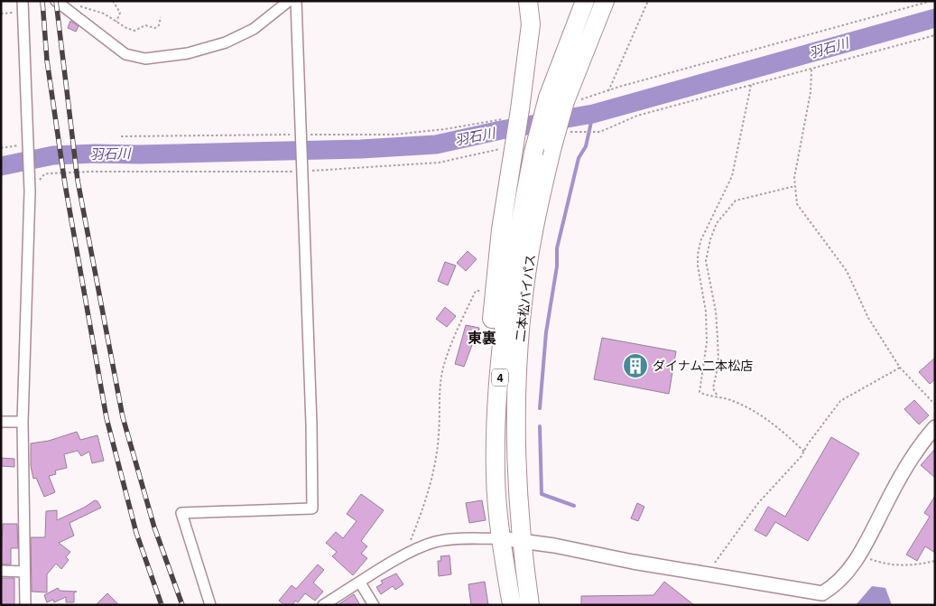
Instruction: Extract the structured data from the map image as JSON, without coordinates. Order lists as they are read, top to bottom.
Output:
{
  "streets": {
    "highway": ["二本松バイパス", "4"]
  },
  "districts": ["東裏"],
  "water": ["羽石川"],
  "places": {
    "building": ["ダイナム二本松店"]
  }
}
